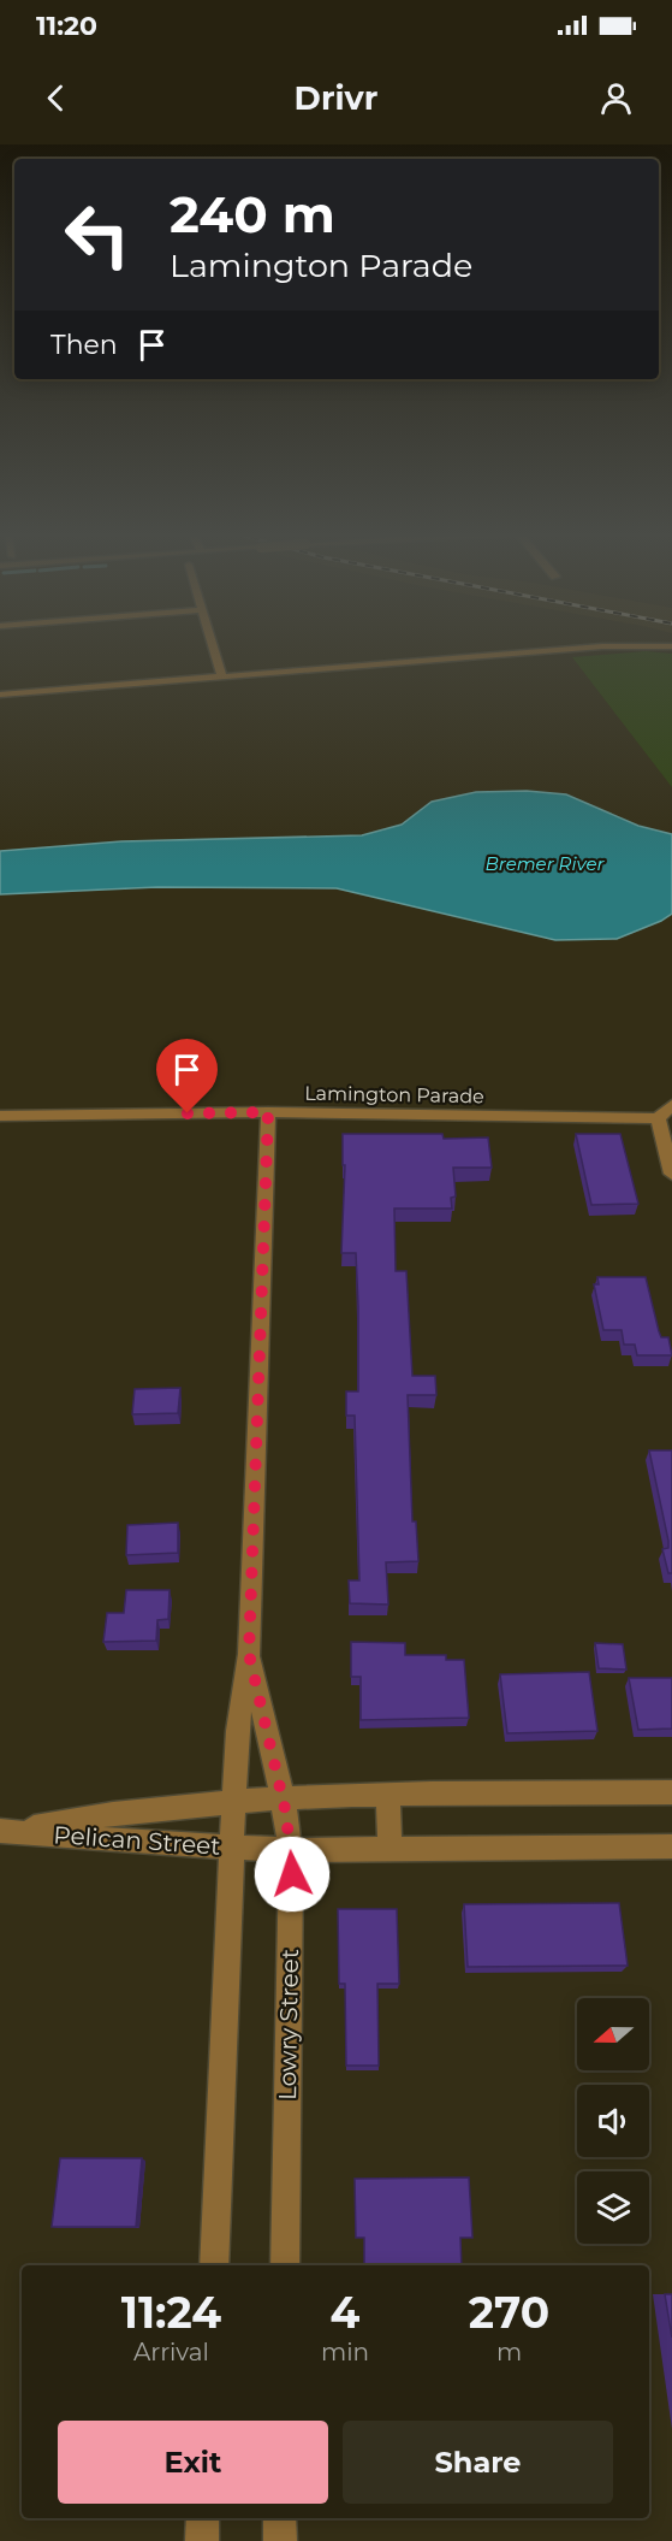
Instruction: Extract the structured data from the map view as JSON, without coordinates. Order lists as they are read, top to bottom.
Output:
{
  "streets": {
    "street": ["Lamington Parade", "Pelican Street", "Lowry Street"]
  },
  "crossings": [
    ["Lamington Parade", "Lowry Street"],
    ["Pelican Street", "Lowry Street"]
  ],
  "water": ["Bremer River"],
  "north": "left",
  "page": {
    "status": "11:20",
    "header": "Drivr",
    "turn": ["240 m", "Lamington Parade"],
    "then": "Then",
    "eta": [
      "11:24",
      "Arrival",
      "4",
      "min",
      "270",
      "m"
    ],
    "buttons": ["Exit", "Share"]
  }
}
